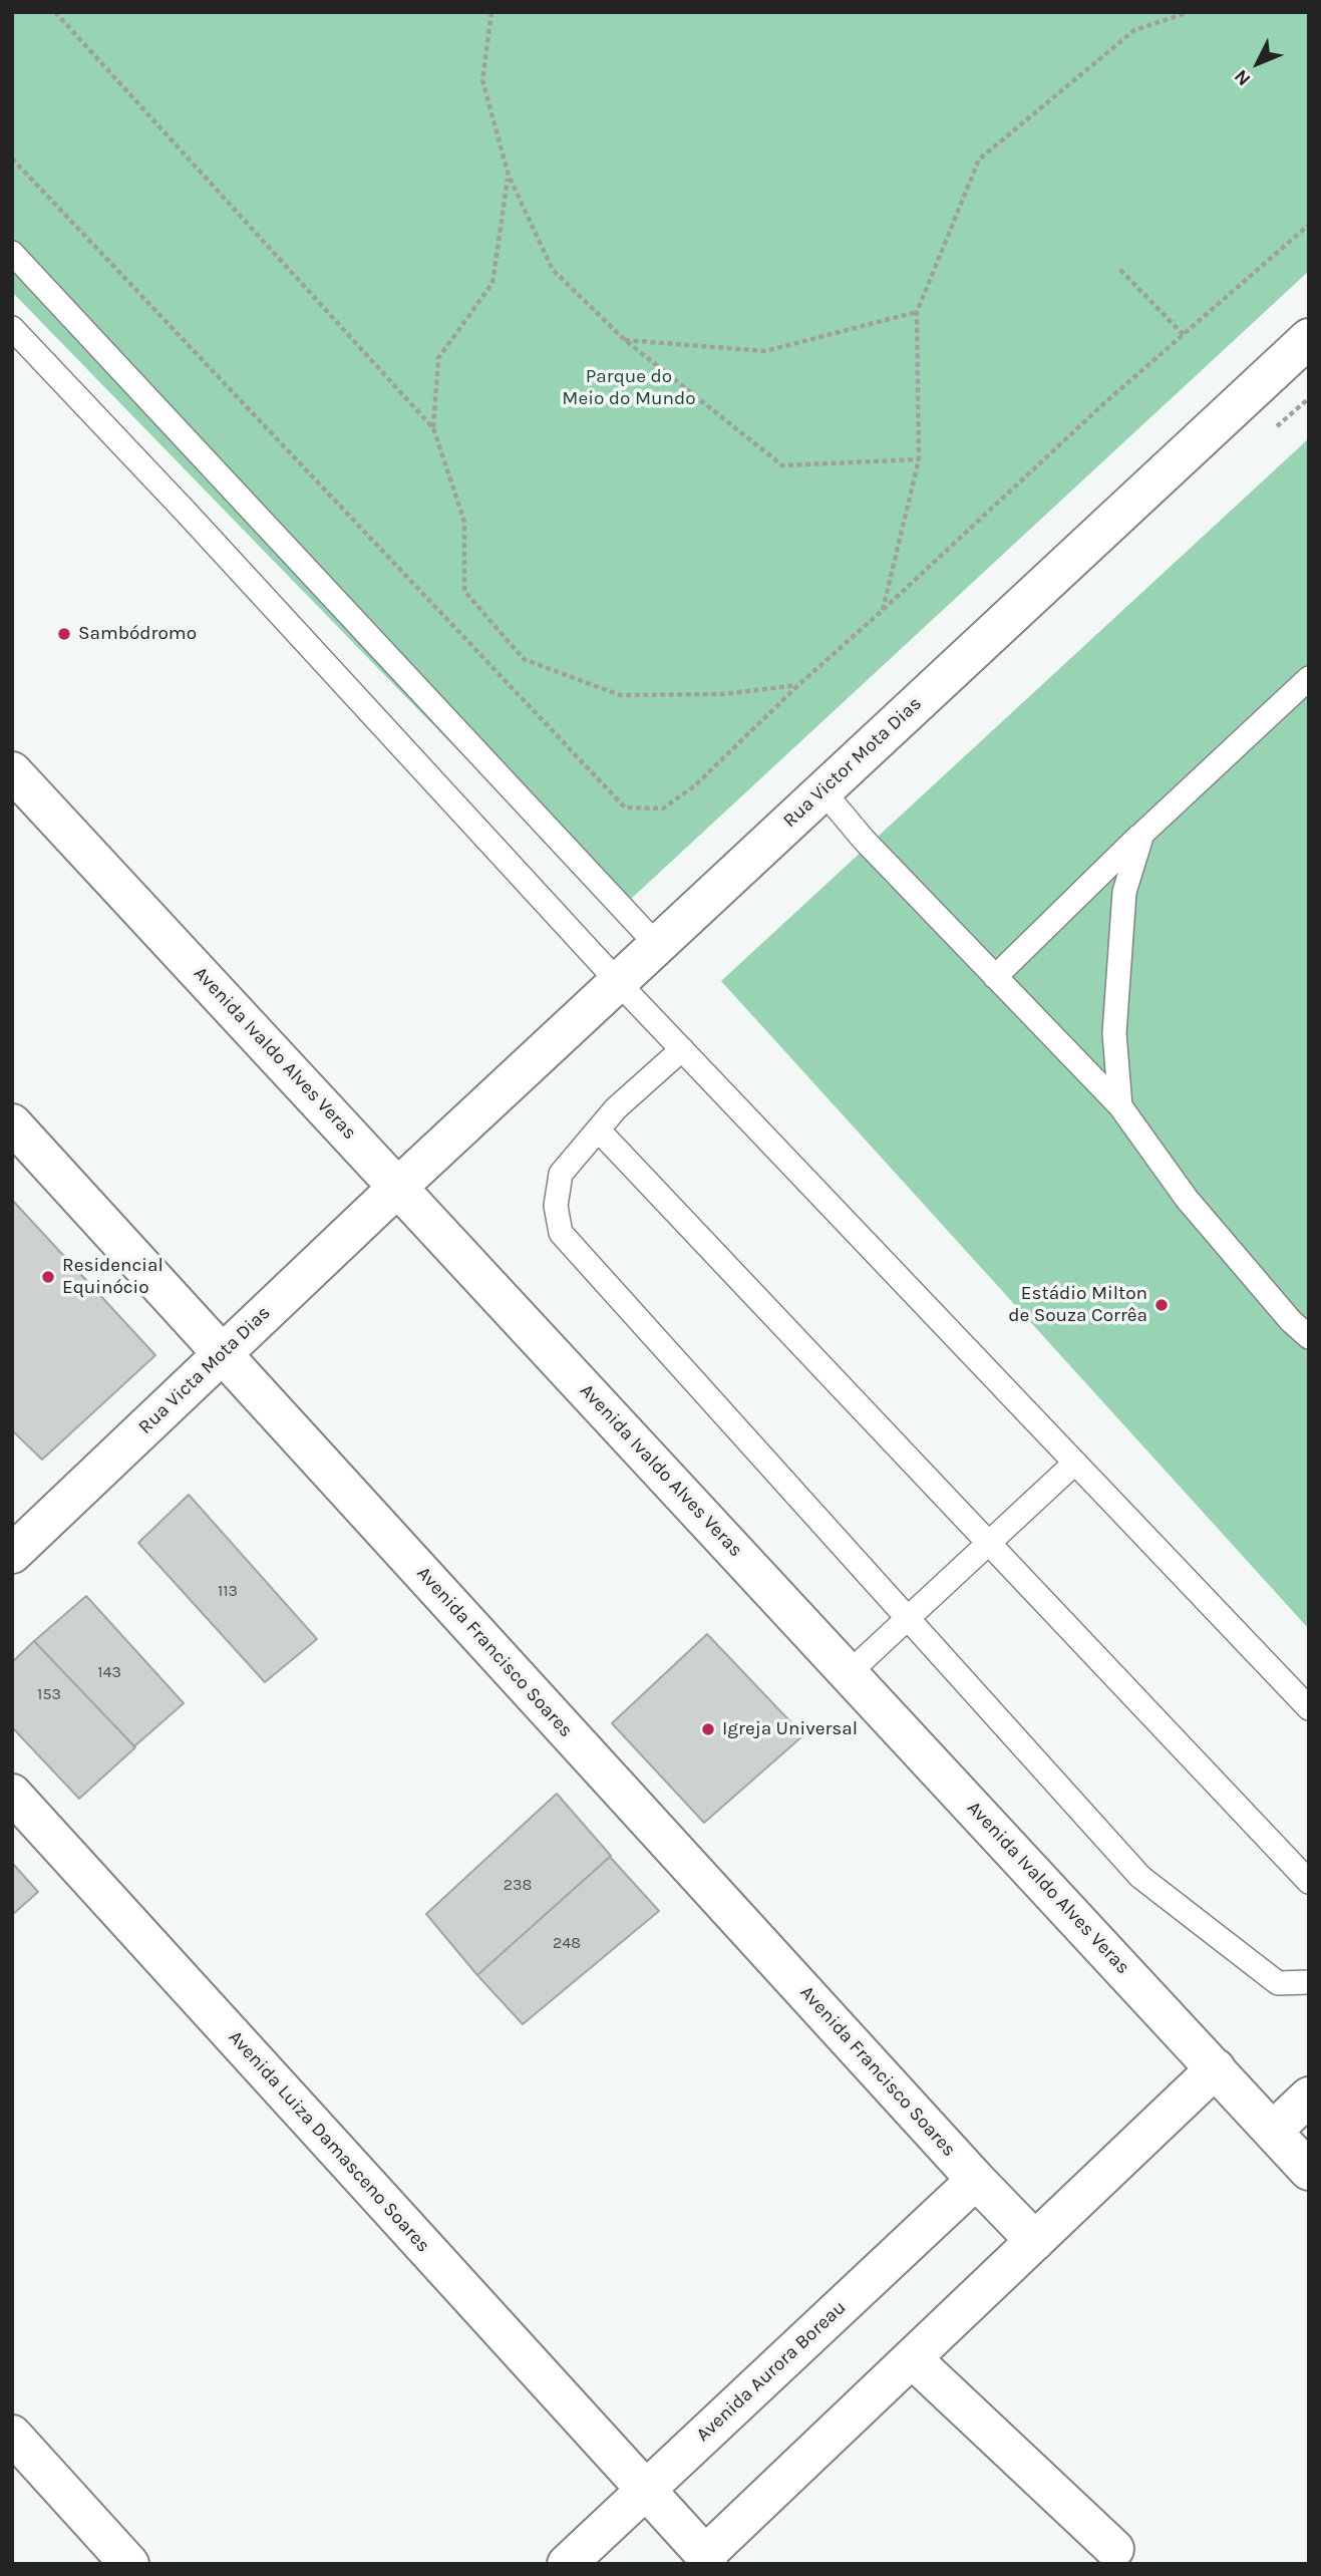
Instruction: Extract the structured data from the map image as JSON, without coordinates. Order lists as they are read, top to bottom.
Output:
{
  "streets": {
    "street": [
      "Rua Victor Mota Dias",
      "Avenida Ivaldo Alves Veras",
      "Rua Victa Mota Dias",
      "Avenida Francisco Soares",
      "Avenida Luiza Damasceno Soares",
      "Avenida Aurora Boreau"
    ]
  },
  "crossings": [
    ["Rua Victor Mota Dias", "Avenida Ivaldo Alves Veras"],
    ["Rua Victor Mota Dias", "Rua Victa Mota Dias"],
    ["Avenida Ivaldo Alves Veras", "Rua Victa Mota Dias"],
    ["Rua Victa Mota Dias", "Avenida Francisco Soares"],
    ["Avenida Francisco Soares", "Avenida Aurora Boreau"],
    ["Avenida Luiza Damasceno Soares", "Avenida Aurora Boreau"]
  ],
  "parks": ["Parque do Meio do Mundo"],
  "places": [
    "Sambódromo",
    "Residencial Equinócio",
    "Estádio Milton de Souza Corrêa",
    "Igreja Universal"
  ],
  "house_numbers": [
    "113",
    "143",
    "153",
    "238",
    "248"
  ],
  "north": "bottom left"
}
